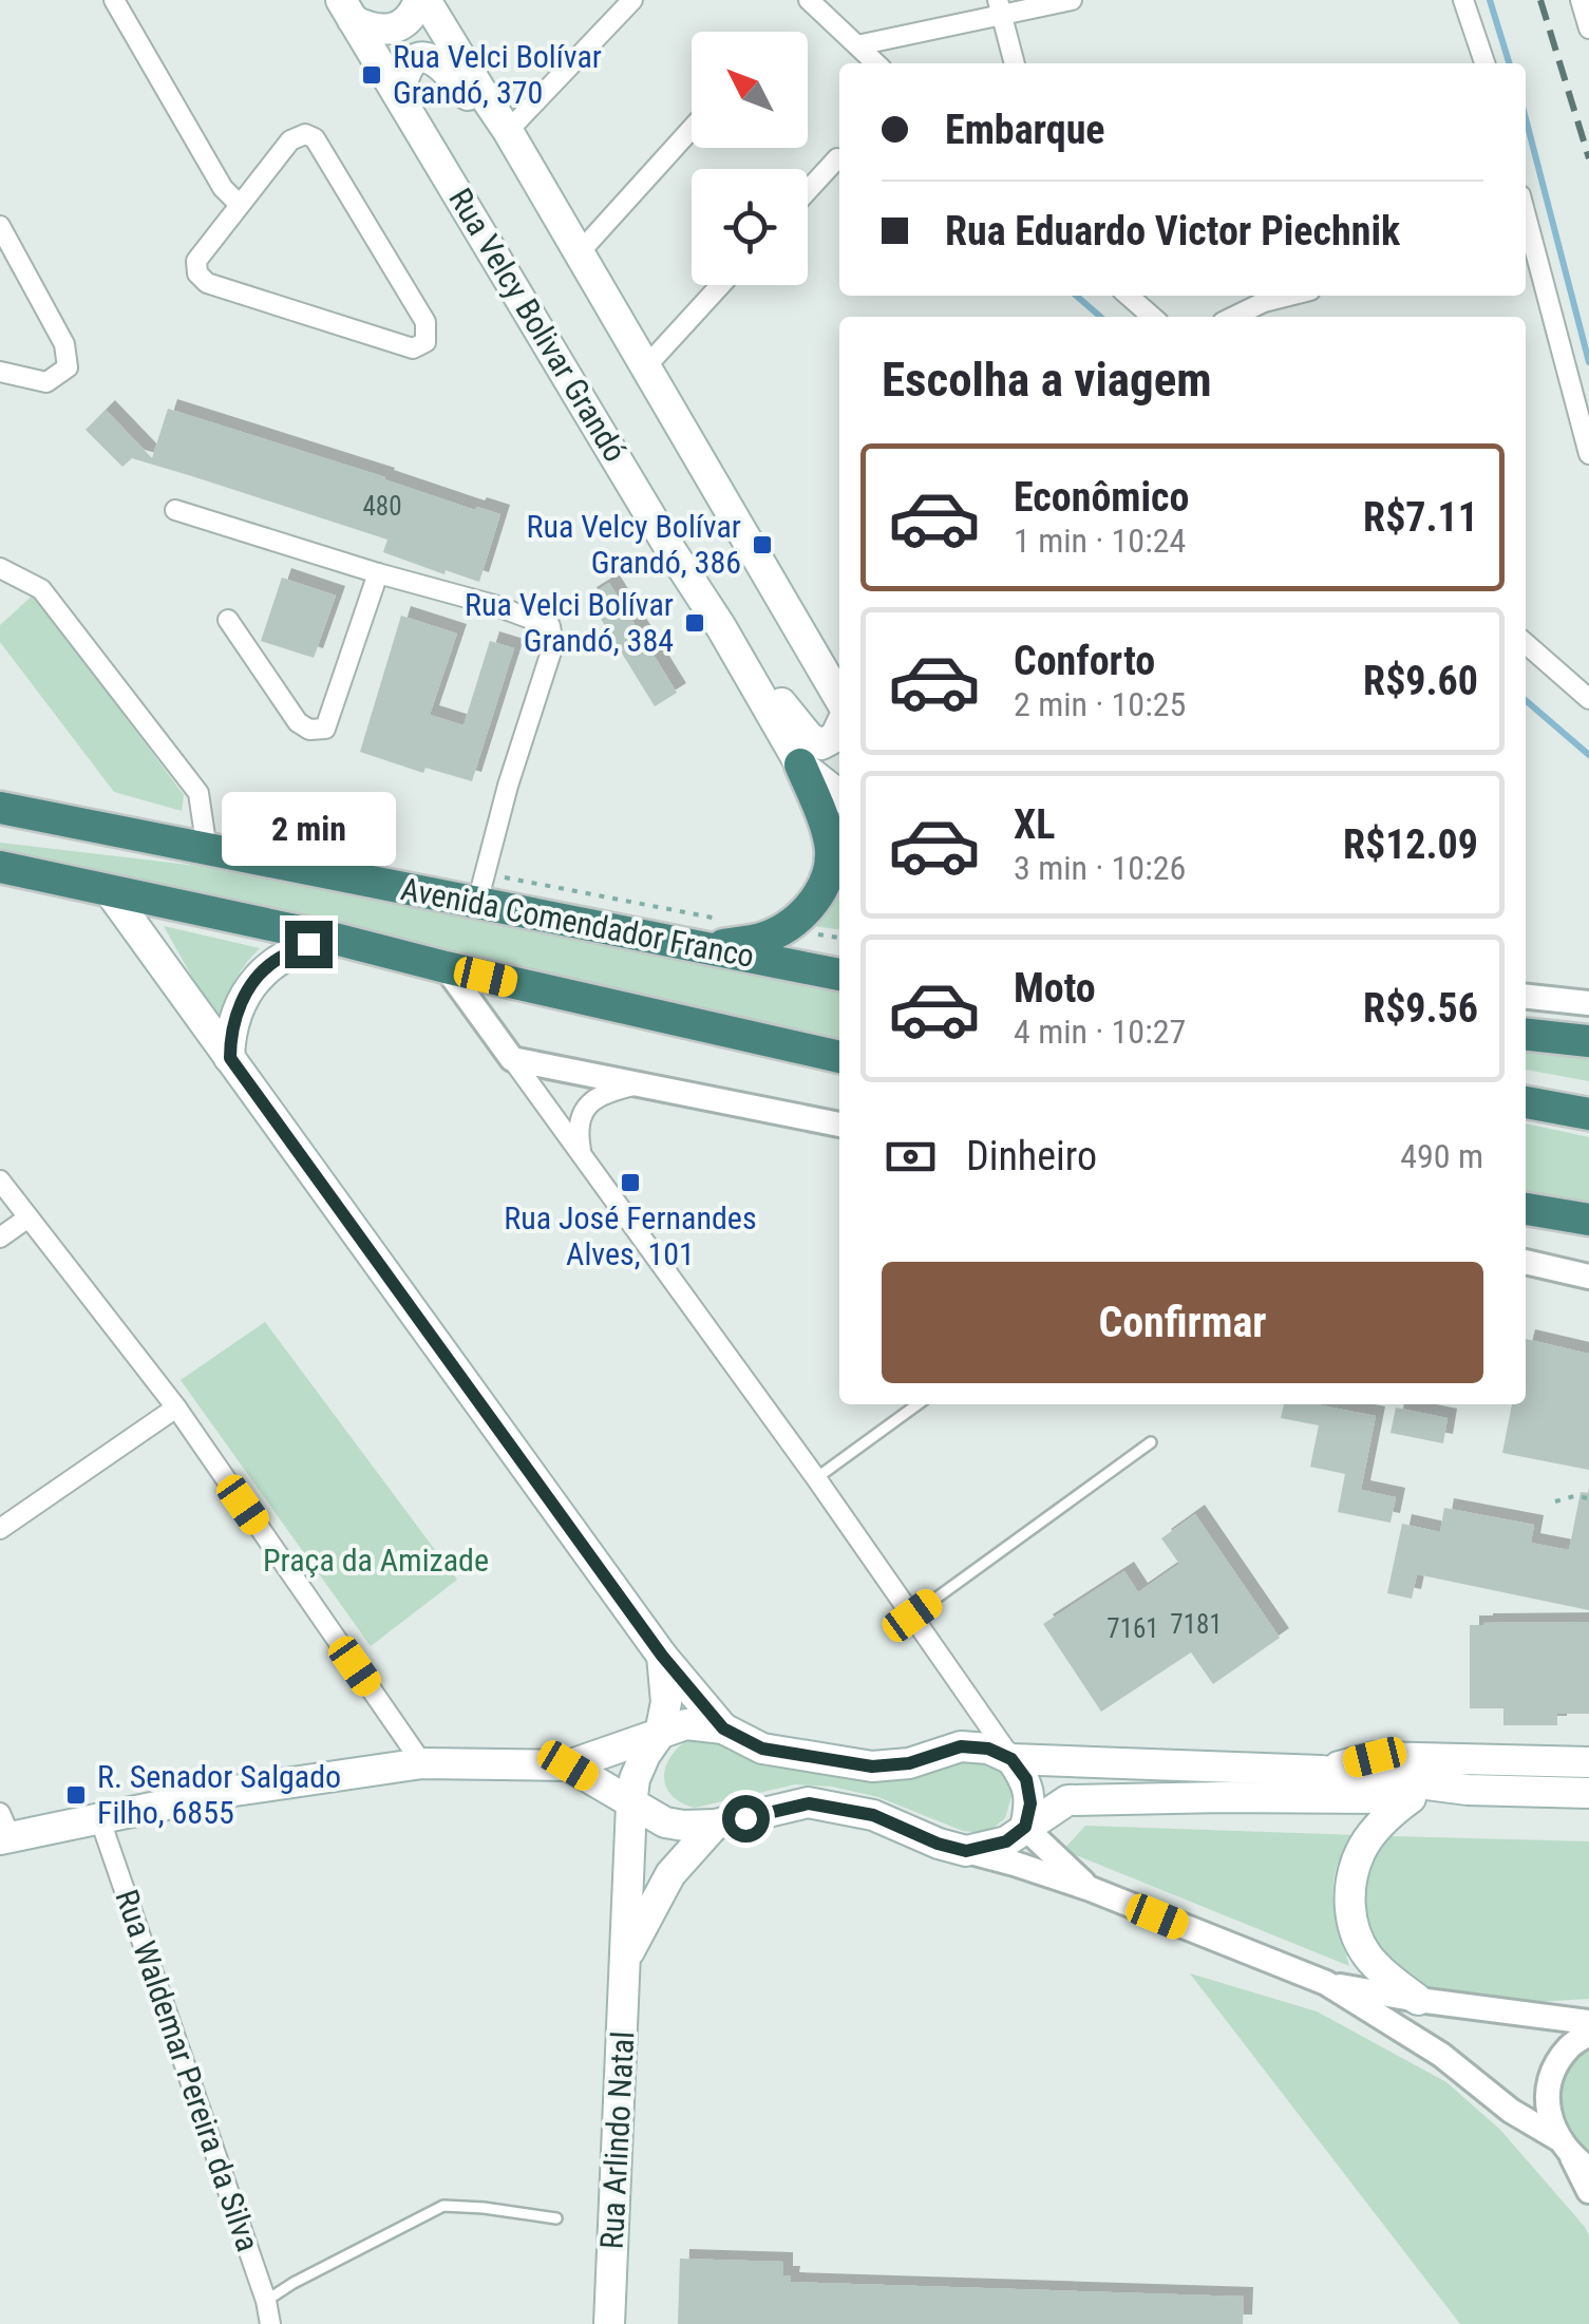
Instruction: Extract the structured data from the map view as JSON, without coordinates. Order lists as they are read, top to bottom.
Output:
{
  "streets": {
    "highway": ["Avenida Comendador Franco"],
    "main road": ["Rua Velcy Bolivar Grandó", "Rua Arlindo Natal"],
    "street": ["Rua Waldemar Pereira da Silva"]
  },
  "parks": ["Praça da Amizade"],
  "places": {
    "transit": [
      "Rua Velci Bolívar Grandó, 370",
      "Rua Velcy Bolívar Grandó, 386",
      "Rua Velci Bolívar Grandó, 384",
      "Rua José Fernandes Alves, 101",
      "R. Senador Salgado Filho, 6855"
    ]
  },
  "house_numbers": ["480", "7181", "7161"],
  "north": "top left",
  "page": {
    "banner": ["Embarque", "Rua Eduardo Victor Piechnik"],
    "heading": "Escolha a viagem",
    "list": [
      {
        "name": "Econômico",
        "note": "1 min · 10:24",
        "value": "R$7.11"
      },
      {
        "name": "Conforto",
        "note": "2 min · 10:25",
        "value": "R$9.60"
      },
      {
        "name": "XL",
        "note": "3 min · 10:26",
        "value": "R$12.09"
      },
      {
        "name": "Moto",
        "note": "4 min · 10:27",
        "value": "R$9.56"
      }
    ],
    "bubble": "2 min",
    "pay": ["Dinheiro", "490 m"],
    "buttons": "Confirmar"
  }
}
